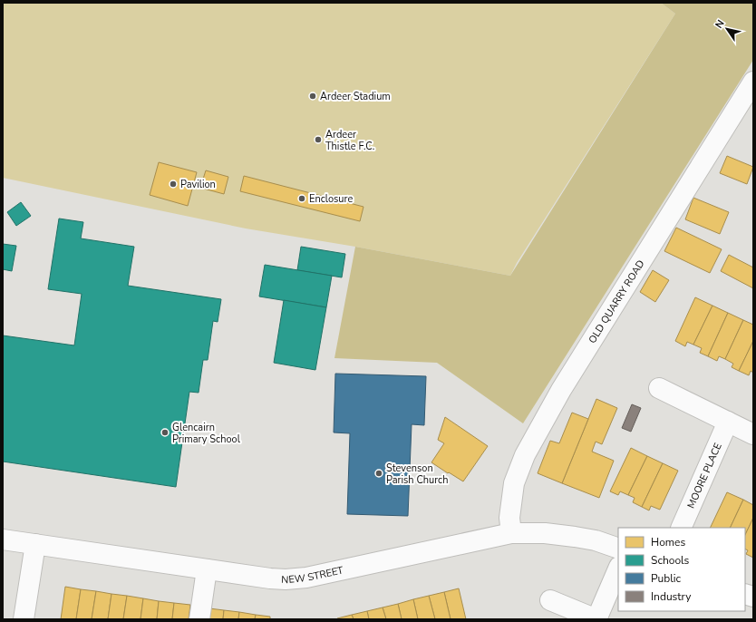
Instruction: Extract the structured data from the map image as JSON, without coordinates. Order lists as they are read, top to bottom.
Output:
{
  "streets": {
    "street": ["OLD QUARRY ROAD", "MOORE PLACE", "NEW STREET"]
  },
  "crossings": [
    ["OLD QUARRY ROAD", "NEW STREET"]
  ],
  "places": [
    "Ardeer Stadium",
    "Ardeer Thistle F.C.",
    "Pavilion",
    "Enclosure",
    "Glencairn Primary School",
    "Stevenson Parish Church"
  ],
  "legend": [
    "Homes",
    "Schools",
    "Public",
    "Industry"
  ],
  "north": "top left"
}
